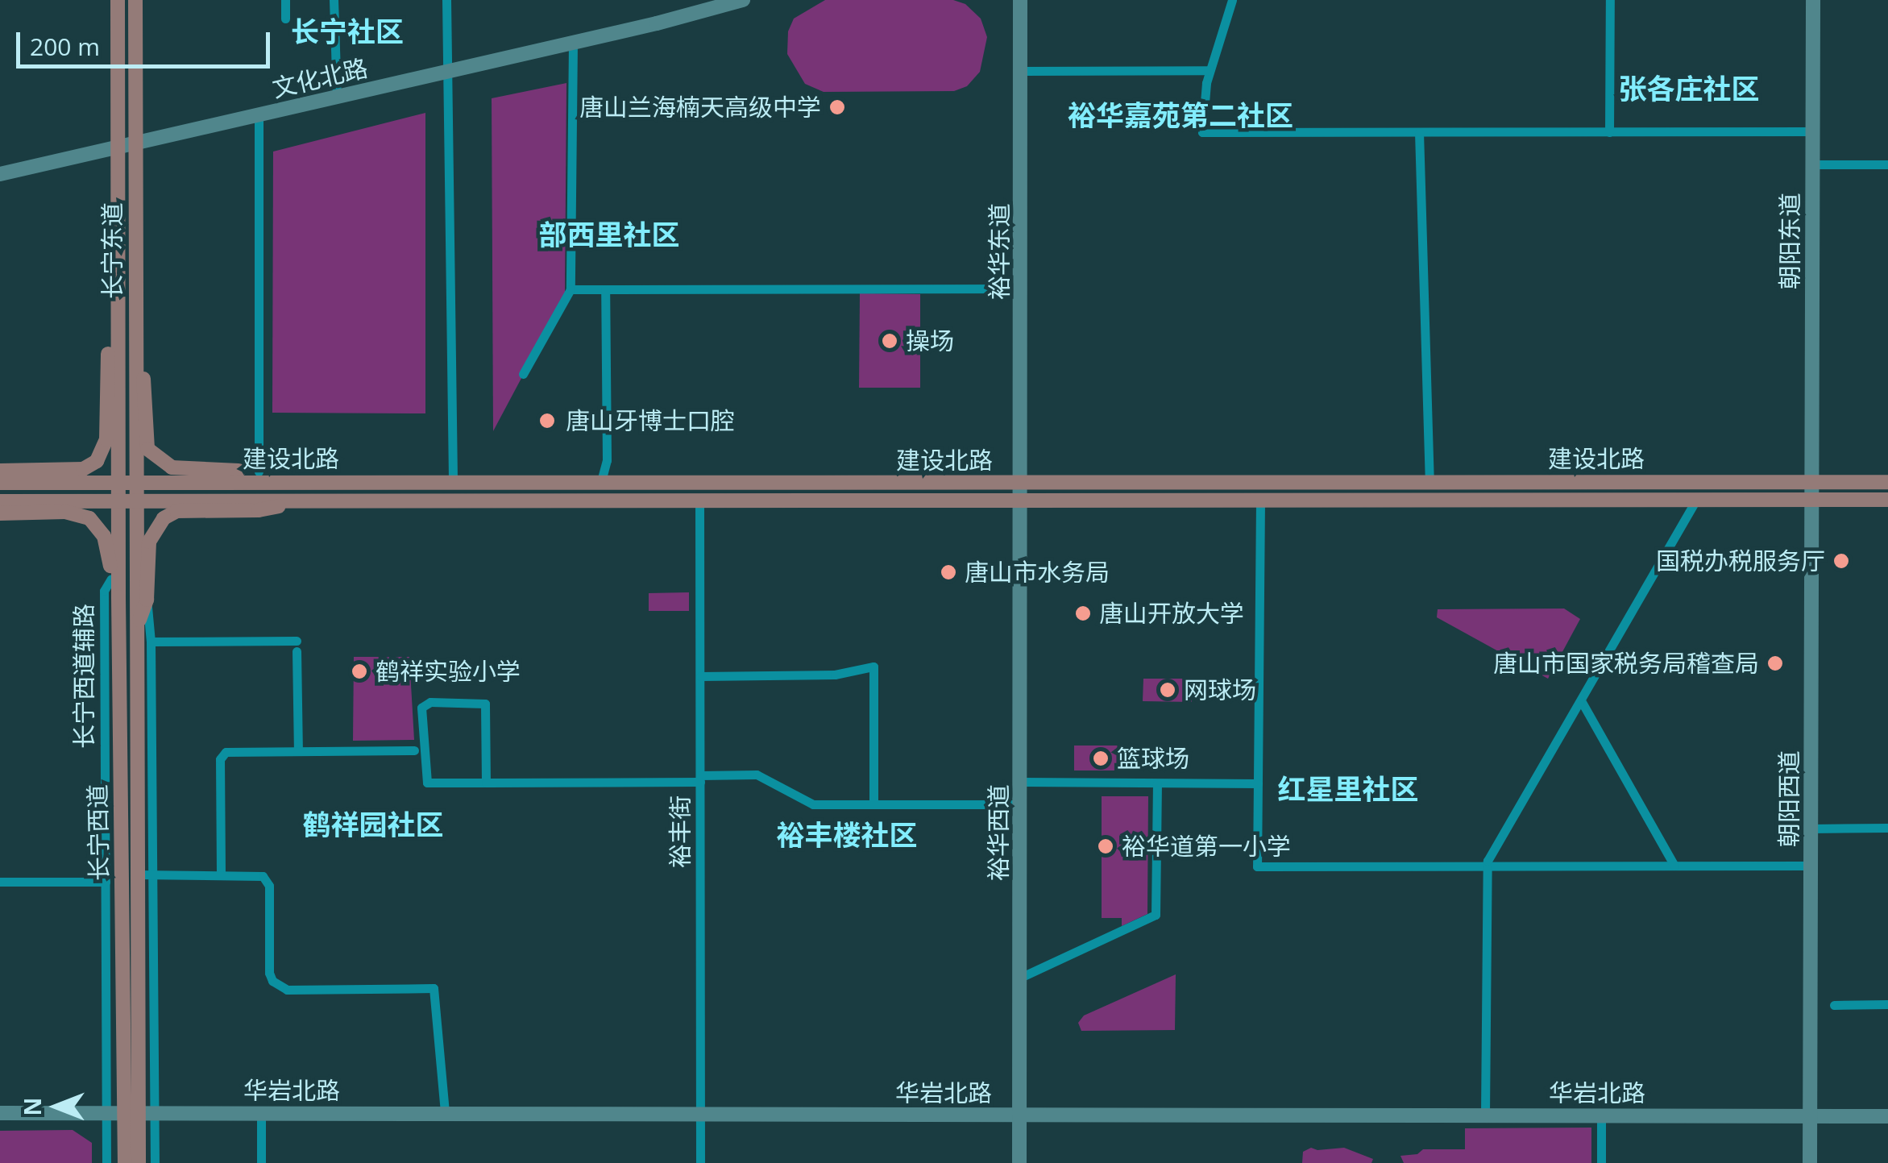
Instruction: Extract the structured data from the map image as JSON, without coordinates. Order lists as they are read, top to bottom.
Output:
{
  "streets": {
    "main road": ["长宁东道", "建设北路", "长宁西道"],
    "street": [
      "文化北路",
      "朝阳东道",
      "裕华东道",
      "长宁西道辅路",
      "朝阳西道",
      "裕丰街",
      "裕华西道",
      "华岩北路"
    ]
  },
  "crossings": [
    ["文化北路", "长宁东道"],
    ["朝阳东道", "建设北路"],
    ["朝阳东道", "朝阳西道"],
    ["长宁东道", "建设北路"],
    ["长宁东道", "长宁西道"],
    ["裕华东道", "建设北路"],
    ["裕华东道", "裕华西道"],
    ["建设北路", "朝阳西道"],
    ["建设北路", "裕丰街"],
    ["建设北路", "长宁西道"],
    ["建设北路", "裕华西道"],
    ["长宁西道辅路", "华岩北路"],
    ["朝阳西道", "华岩北路"],
    ["裕丰街", "华岩北路"],
    ["长宁西道", "华岩北路"],
    ["裕华西道", "华岩北路"]
  ],
  "districts": [
    "长宁社区",
    "张各庄社区",
    "裕华嘉苑第二社区",
    "部西里社区",
    "红星里社区",
    "鹤祥园社区",
    "裕丰楼社区"
  ],
  "places": [
    "唐山兰海楠天高级中学",
    "操场",
    "唐山牙博士口腔",
    "国税办税服务厅",
    "唐山市水务局",
    "唐山开放大学",
    "唐山市国家税务局稽查局",
    "鹤祥实验小学",
    "网球场",
    "篮球场",
    "裕华道第一小学"
  ],
  "scale_bar": "200 m",
  "north": "left"
}
